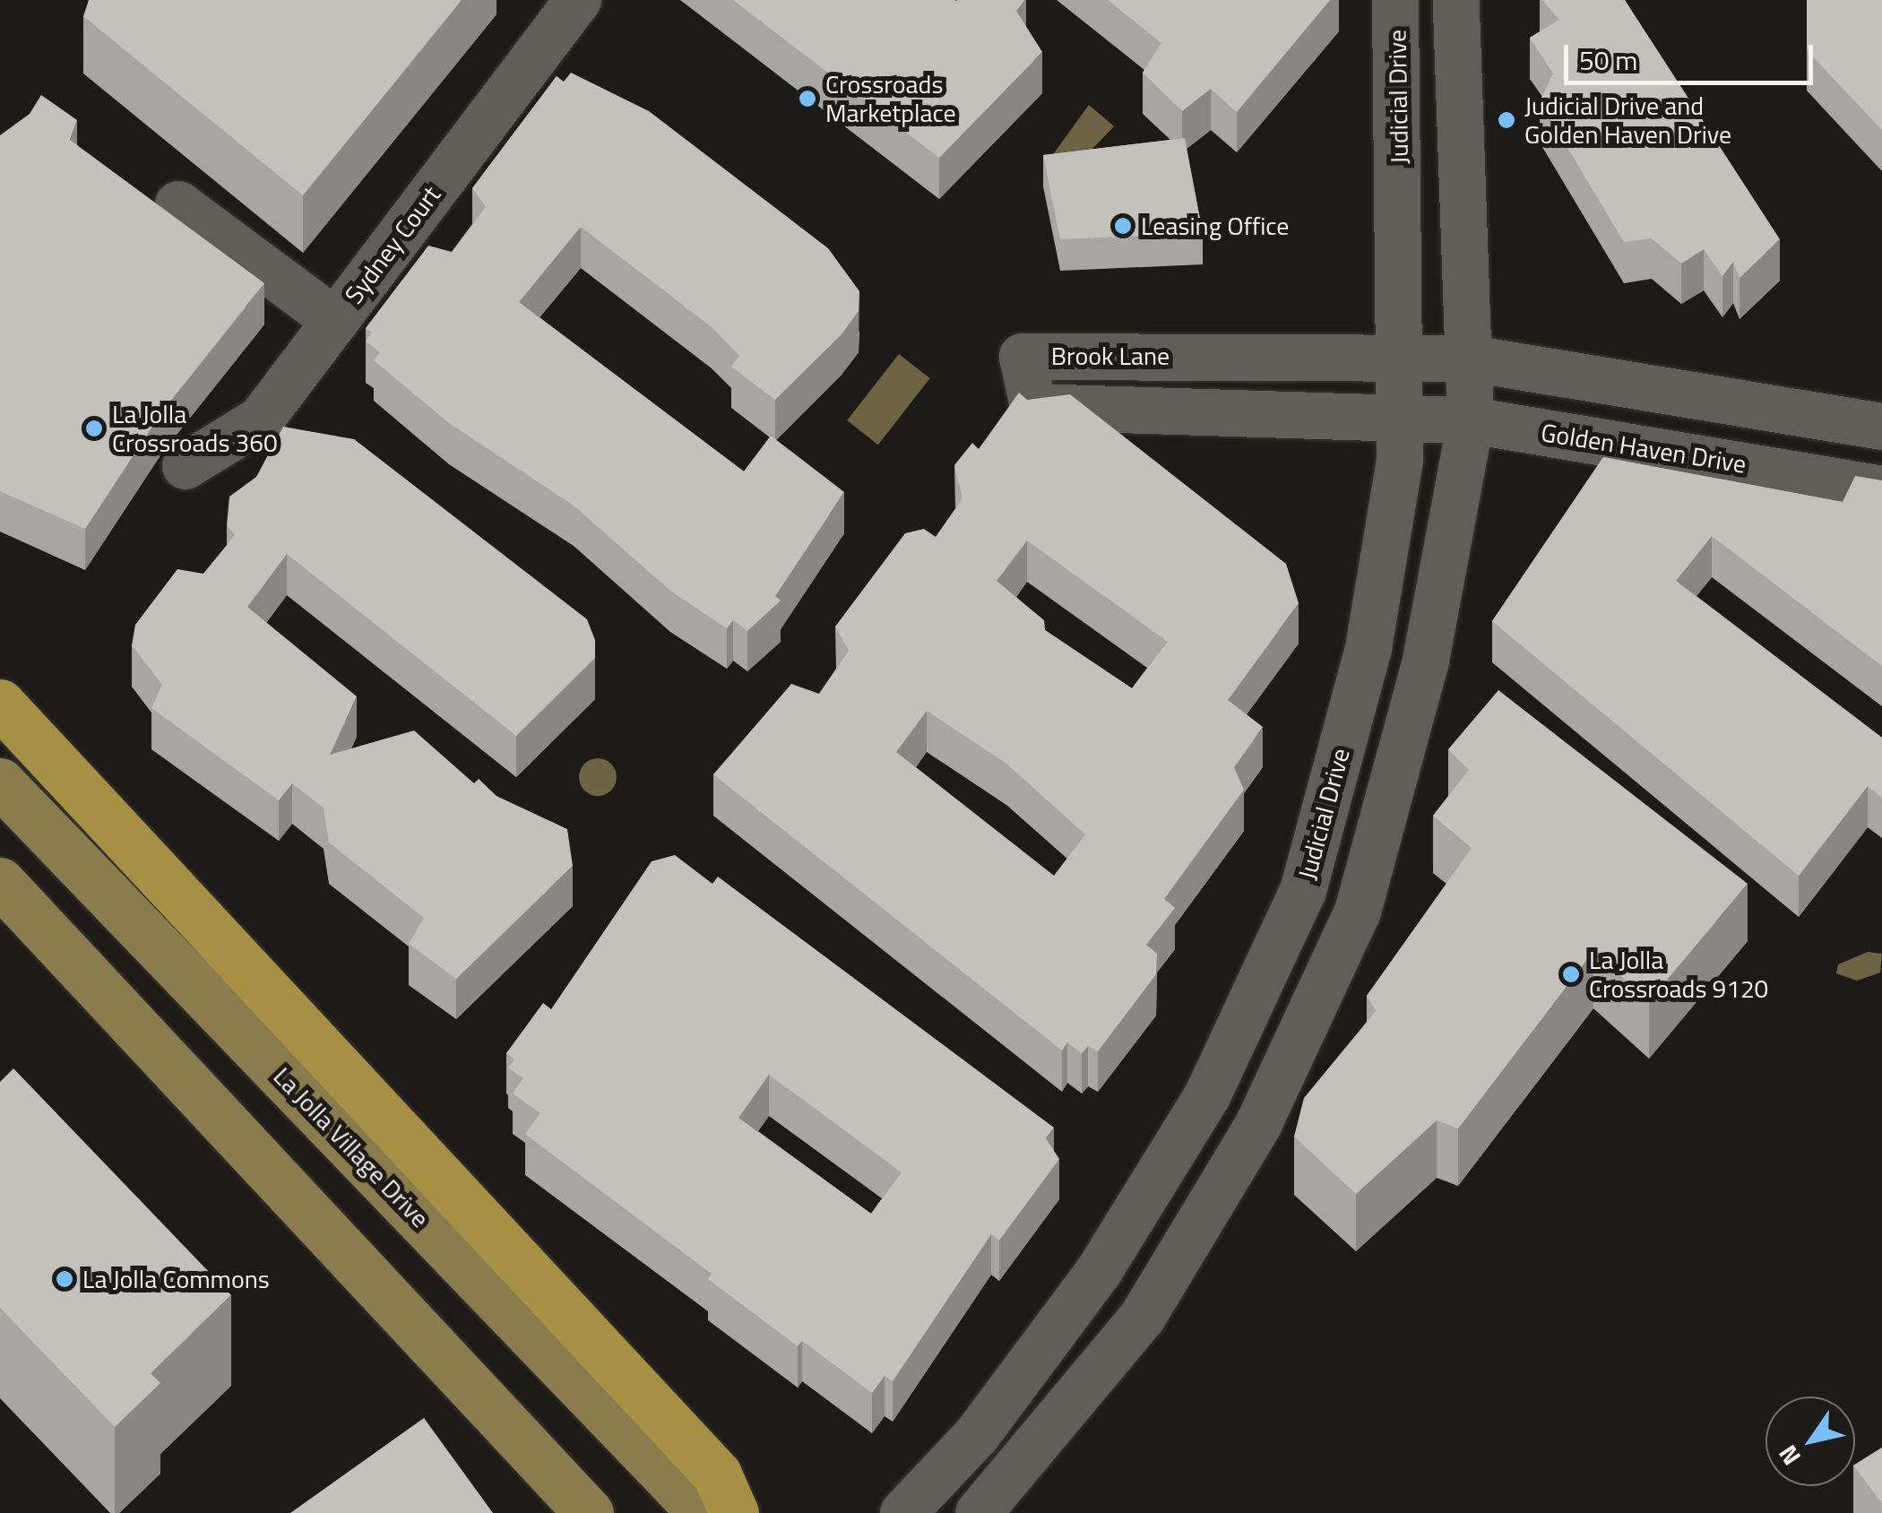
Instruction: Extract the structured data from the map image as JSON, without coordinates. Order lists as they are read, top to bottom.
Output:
{
  "streets": {
    "main road": ["La Jolla Village Drive"],
    "street": [
      "Judicial Drive",
      "Sydney Court",
      "Brook Lane",
      "Golden Haven Drive"
    ]
  },
  "crossings": [
    ["Judicial Drive", "Brook Lane"],
    ["Judicial Drive", "Golden Haven Drive"],
    ["Brook Lane", "Golden Haven Drive"]
  ],
  "places": [
    "Crossroads Marketplace",
    "Judicial Drive and Golden Haven Drive",
    "Leasing Office",
    "La Jolla Crossroads 360",
    "La Jolla Crossroads 9120",
    "La Jolla Commons"
  ],
  "scale_bar": "50 m",
  "north": "bottom left"
}
